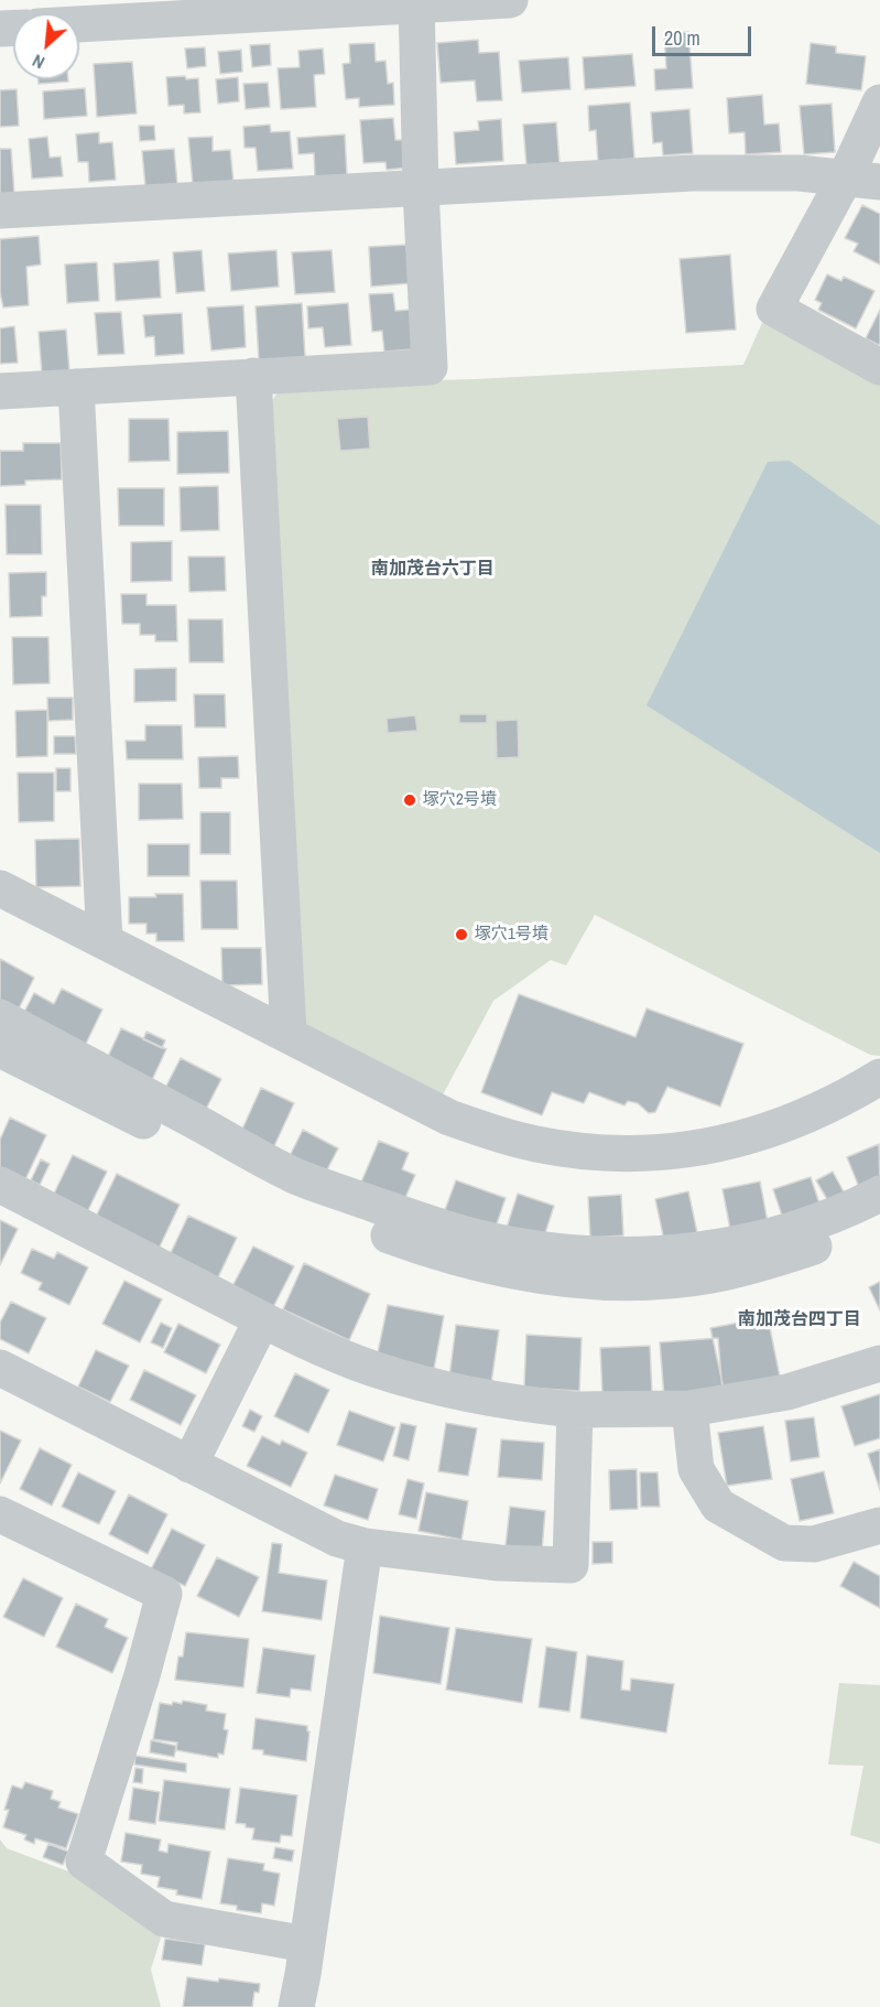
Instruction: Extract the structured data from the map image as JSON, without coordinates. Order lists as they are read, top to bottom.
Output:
{
  "districts": ["南加茂台六丁目", "南加茂台四丁目"],
  "places": ["塚穴2号墳", "塚穴1号墳"],
  "scale_bar": "20 m",
  "north": "bottom left"
}
